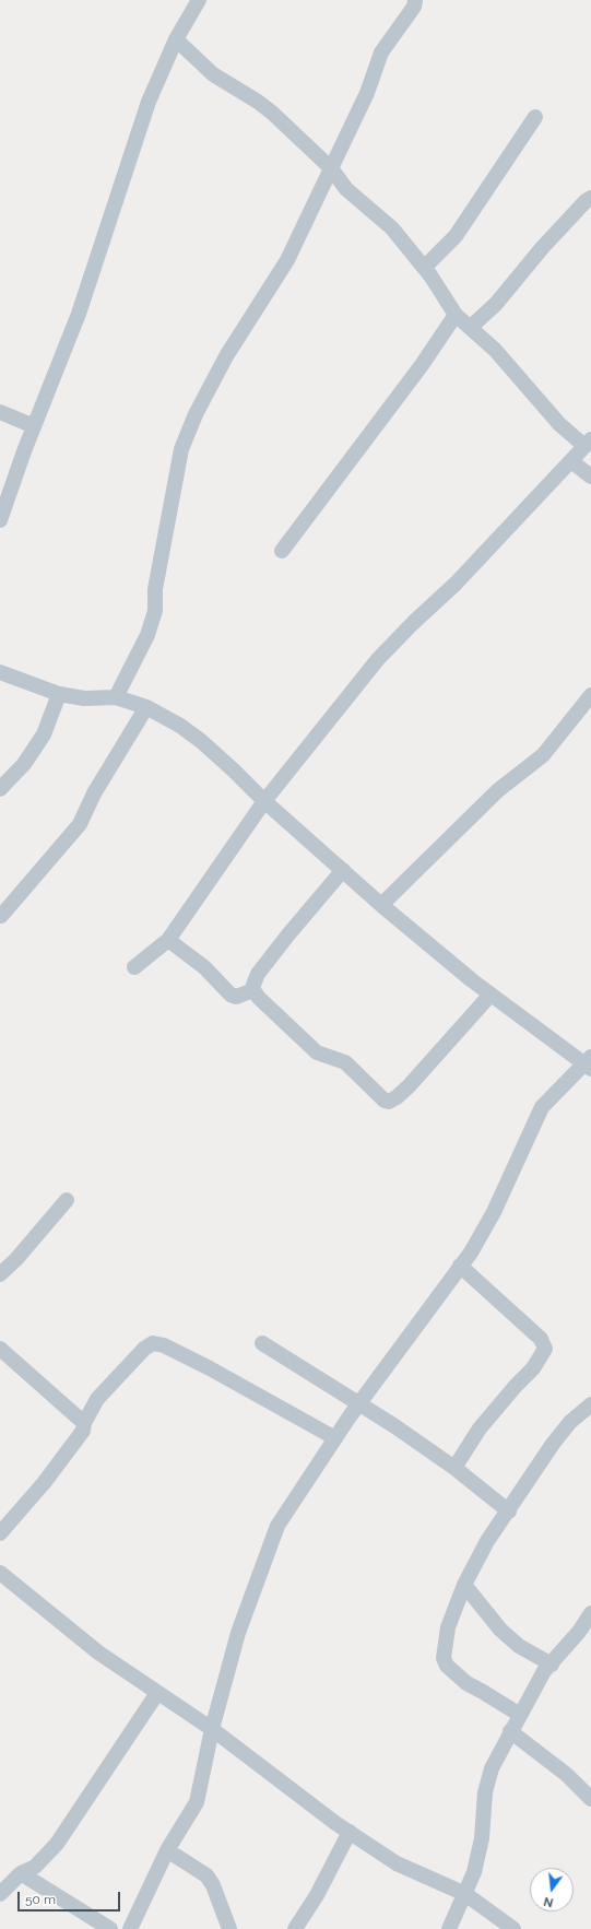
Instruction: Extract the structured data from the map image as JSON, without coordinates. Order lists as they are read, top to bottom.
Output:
{
  "scale_bar": "50 m",
  "north": "bottom"
}
